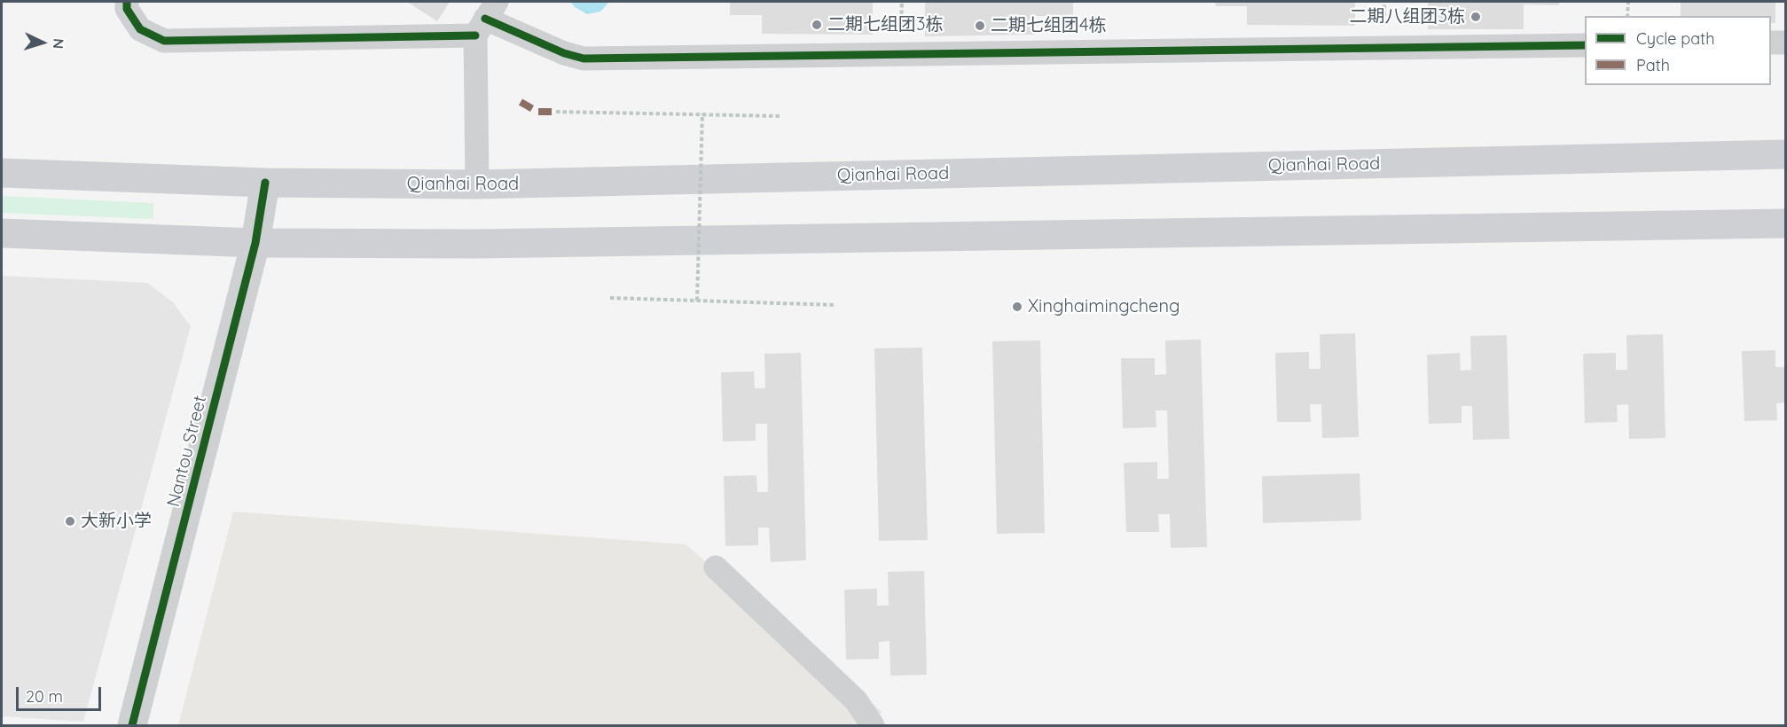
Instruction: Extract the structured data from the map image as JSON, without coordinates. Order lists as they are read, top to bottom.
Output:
{
  "streets": {
    "main road": ["Qianhai Road"],
    "street": ["Nantou Street"]
  },
  "crossings": [
    ["Qianhai Road", "Nantou Street"]
  ],
  "places": [
    "二期八组团3栋",
    "二期七组团3栋",
    "二期七组团4栋",
    "Xinghaimingcheng",
    "大新小学"
  ],
  "legend": ["Cycle path", "Path"],
  "scale_bar": "20 m",
  "north": "right"
}
